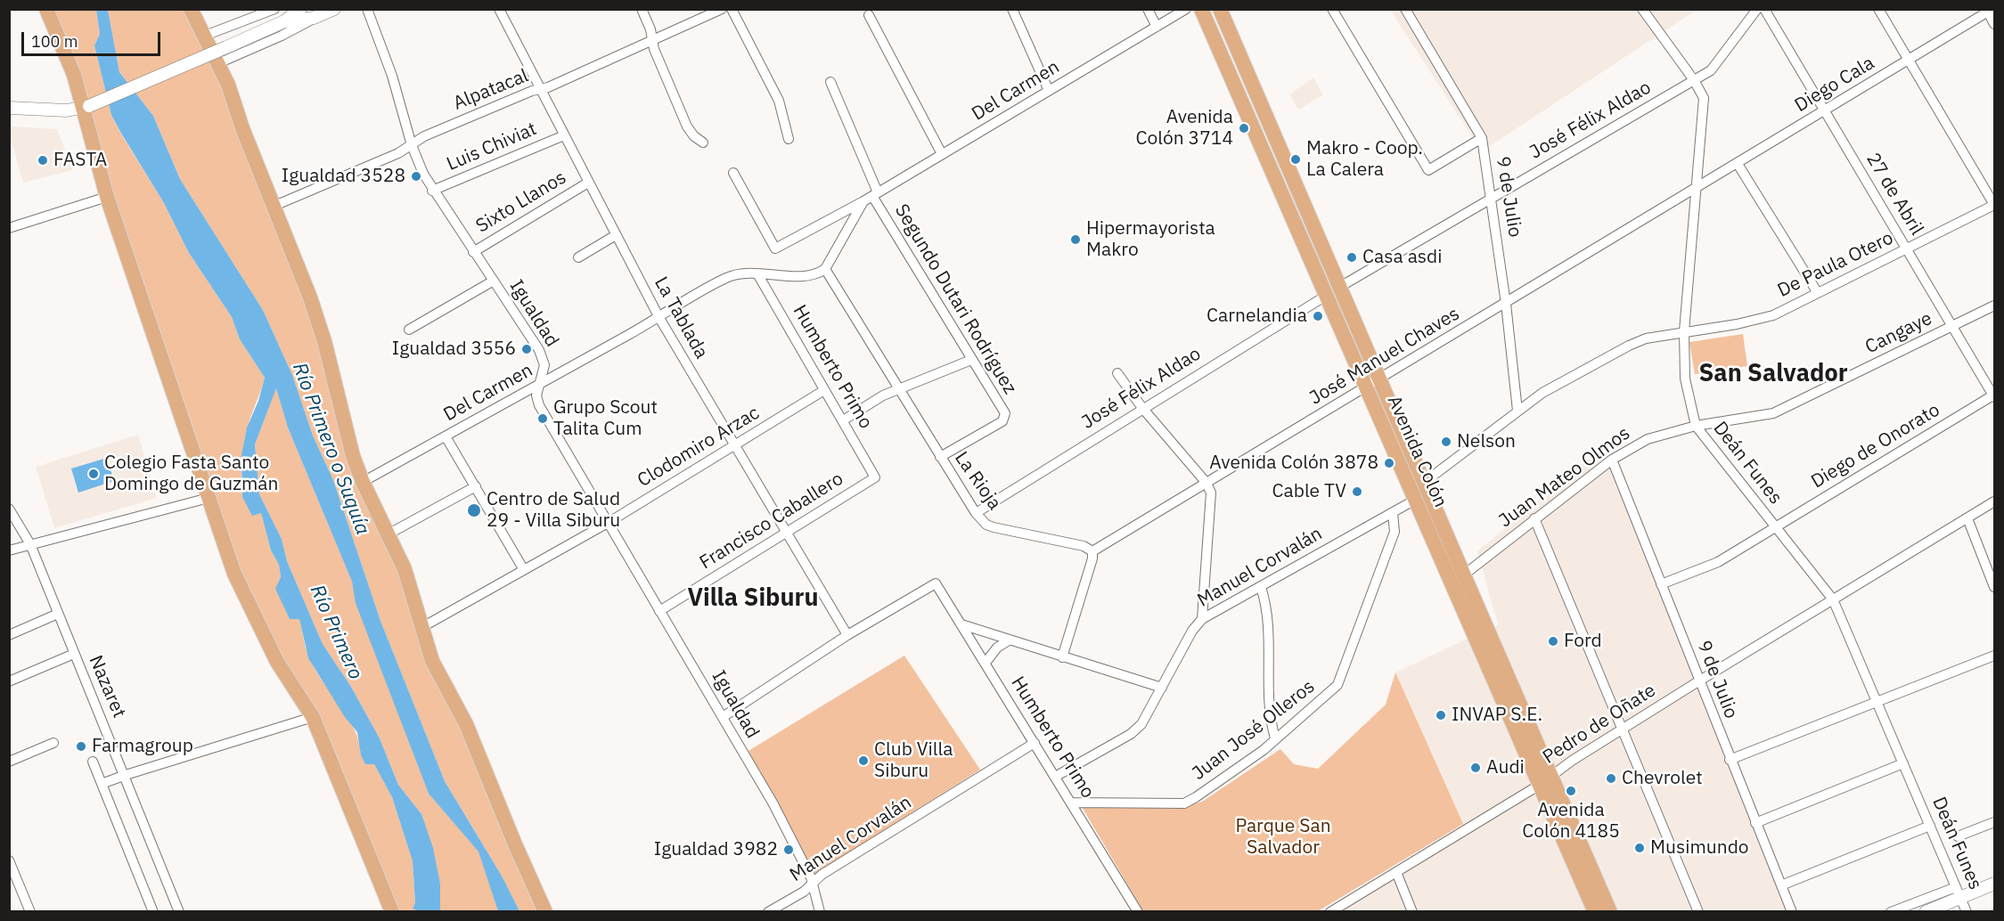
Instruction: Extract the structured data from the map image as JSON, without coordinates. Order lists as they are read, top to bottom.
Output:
{
  "streets": {
    "main road": ["Avenida Colón"],
    "street": [
      "Diego Cala",
      "Alpatacal",
      "Del Carmen",
      "José Félix Aldao",
      "Luis Chiviat",
      "27 de Abril",
      "9 de Julio",
      "Sixto Llanos",
      "De Paula Otero",
      "Segundo Dutari Rodríguez",
      "Igualdad",
      "La Tablada",
      "Cangaye",
      "José Manuel Chaves",
      "Humberto Primo",
      "Diego de Onorato",
      "Clodomiro Arzac",
      "Deán Funes",
      "Juan Mateo Olmos",
      "La Rioja",
      "Francisco Caballero",
      "Manuel Corvalán",
      "Nazaret",
      "Pedro de Oñate",
      "Juan José Olleros"
    ]
  },
  "crossings": [
    ["Diego Cala", "27 de Abril"],
    ["Diego Cala", "José Manuel Chaves"],
    ["Diego Cala", "Deán Funes"],
    ["Alpatacal", "Igualdad"],
    ["Alpatacal", "La Tablada"],
    ["Del Carmen", "Segundo Dutari Rodríguez"],
    ["Del Carmen", "Igualdad"],
    ["Del Carmen", "La Tablada"],
    ["Del Carmen", "Humberto Primo"],
    ["Del Carmen", "La Rioja"],
    ["José Félix Aldao", "9 de Julio"],
    ["José Félix Aldao", "Avenida Colón"],
    ["José Félix Aldao", "Deán Funes"],
    ["José Félix Aldao", "La Rioja"],
    ["Luis Chiviat", "Igualdad"],
    ["Luis Chiviat", "La Tablada"],
    ["27 de Abril", "De Paula Otero"],
    ["27 de Abril", "Cangaye"],
    ["27 de Abril", "Diego de Onorato"],
    ["9 de Julio", "José Manuel Chaves"],
    ["9 de Julio", "Diego de Onorato"],
    ["9 de Julio", "Juan Mateo Olmos"],
    ["9 de Julio", "Pedro de Oñate"],
    ["Sixto Llanos", "Igualdad"],
    ["Sixto Llanos", "La Tablada"],
    ["De Paula Otero", "Deán Funes"],
    ["Segundo Dutari Rodríguez", "La Rioja"],
    ["Igualdad", "Clodomiro Arzac"],
    ["Igualdad", "Francisco Caballero"],
    ["Igualdad", "Manuel Corvalán"],
    ["La Tablada", "Humberto Primo"],
    ["La Tablada", "Clodomiro Arzac"],
    ["La Tablada", "Francisco Caballero"],
    ["Cangaye", "Deán Funes"],
    ["Cangaye", "Juan Mateo Olmos"],
    ["José Manuel Chaves", "Avenida Colón"],
    ["José Manuel Chaves", "Deán Funes"],
    ["José Manuel Chaves", "La Rioja"],
    ["Humberto Primo", "Clodomiro Arzac"],
    ["Humberto Primo", "Francisco Caballero"],
    ["Humberto Primo", "Manuel Corvalán"],
    ["Humberto Primo", "Juan José Olleros"],
    ["Diego de Onorato", "Deán Funes"],
    ["Avenida Colón", "Juan Mateo Olmos"],
    ["Avenida Colón", "Manuel Corvalán"],
    ["Avenida Colón", "Pedro de Oñate"],
    ["Deán Funes", "Juan Mateo Olmos"],
    ["Deán Funes", "Pedro de Oñate"],
    ["Manuel Corvalán", "Juan José Olleros"]
  ],
  "districts": ["San Salvador", "Villa Siburu"],
  "water": ["Río Primero o Suquía", "Río Primero"],
  "parks": ["Parque San Salvador"],
  "places": [
    "Avenida Colón 3714",
    "Makro - Coop. La Calera",
    "FASTA",
    "Igualdad 3528",
    "Hipermayorista Makro",
    "Casa asdi",
    "Carnelandia",
    "Igualdad 3556",
    "Grupo Scout Talita Cum",
    "Nelson",
    "Avenida Colón 3878",
    "Colegio Fasta Santo Domingo de Guzmán",
    "Cable TV",
    "Centro de Salud 29 - Villa Siburu",
    "Ford",
    "INVAP S.E.",
    "Farmagroup",
    "Club Villa Siburu",
    "Audi",
    "Chevrolet",
    "Avenida Colón 4185",
    "Musimundo",
    "Igualdad 3982"
  ],
  "scale_bar": "100 m"
}
